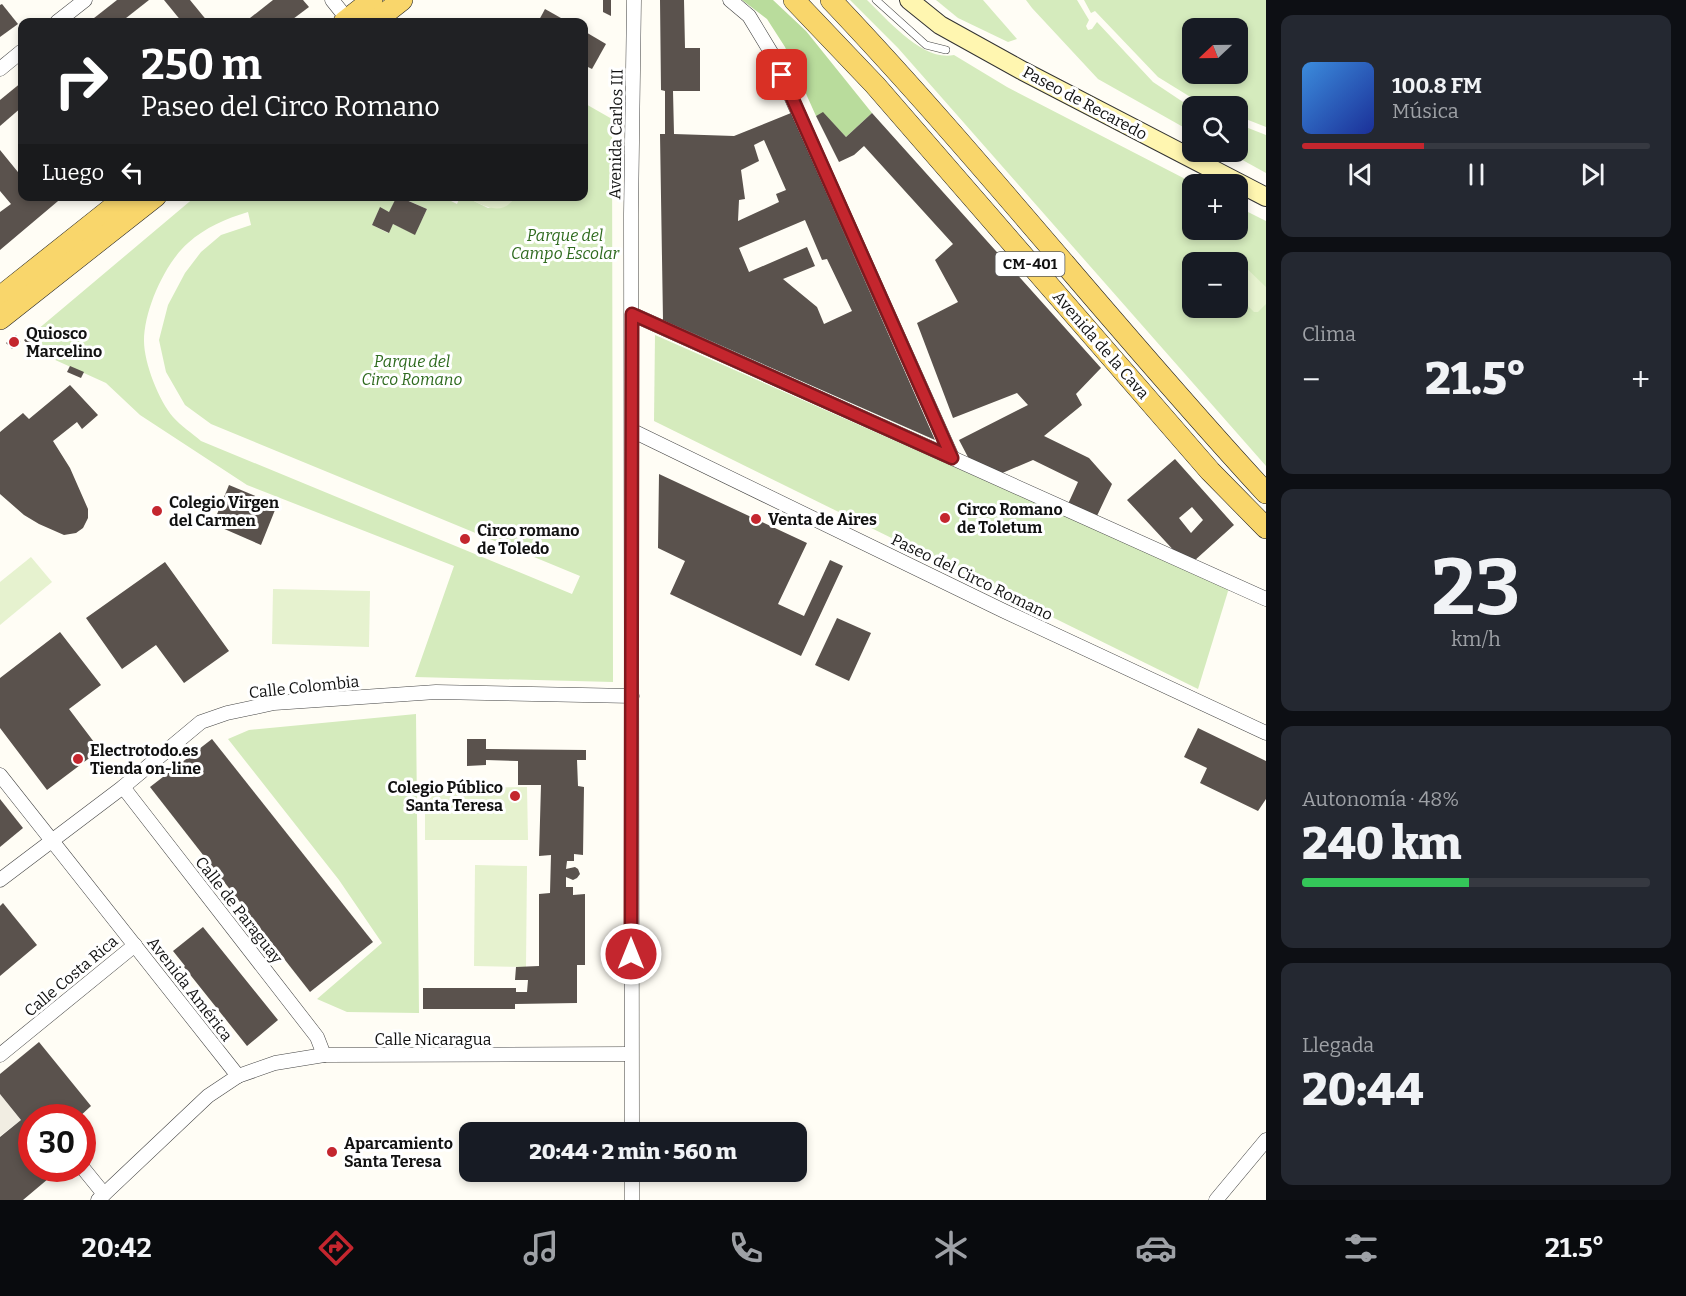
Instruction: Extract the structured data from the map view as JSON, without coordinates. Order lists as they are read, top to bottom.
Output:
{
  "streets": {
    "main road": ["CM-401", "Avenida de la Cava"],
    "street": [
      "Paseo de Recaredo",
      "Avenida Carlos III",
      "Paseo del Circo Romano",
      "Calle Colombia",
      "Calle de Paraguay",
      "Calle Costa Rica",
      "Avenida América",
      "Calle Nicaragua"
    ]
  },
  "crossings": [
    ["Avenida Carlos III", "Paseo del Circo Romano"],
    ["Avenida Carlos III", "Calle Colombia"],
    ["Avenida Carlos III", "Calle Nicaragua"],
    ["Calle Colombia", "Calle de Paraguay"],
    ["Calle Colombia", "Avenida América"],
    ["Calle de Paraguay", "Calle Nicaragua"],
    ["Calle Costa Rica", "Avenida América"],
    ["Avenida América", "Calle Nicaragua"]
  ],
  "parks": ["Parque del Campo Escolar", "Parque del Circo Romano"],
  "places": [
    "Quiosco Marcelino",
    "Colegio Virgen del Carmen",
    "Circo Romano de Toletum",
    "Venta de Aires",
    "Circo romano de Toledo",
    "Electrotodo.es Tienda on-line",
    "Colegio Público Santa Teresa",
    "Aparcamiento Santa Teresa"
  ],
  "north": "left",
  "page": {
    "map_buttons": ["+", "−"],
    "turn": ["250 m", "Paseo del Circo Romano"],
    "song": ["100.8 FM", "Música"],
    "then": "Luego",
    "tile": [
      "Clima",
      ["23", "km/h"],
      ["Autonomía · 48%", "240 km"],
      ["Llegada", "20:44"]
    ],
    "heat": ["−", "21.5°", "+"],
    "limit": "30",
    "trip": "20:44 · 2 min · 560 m",
    "tabs": ["20:42", "21.5°"]
  }
}
